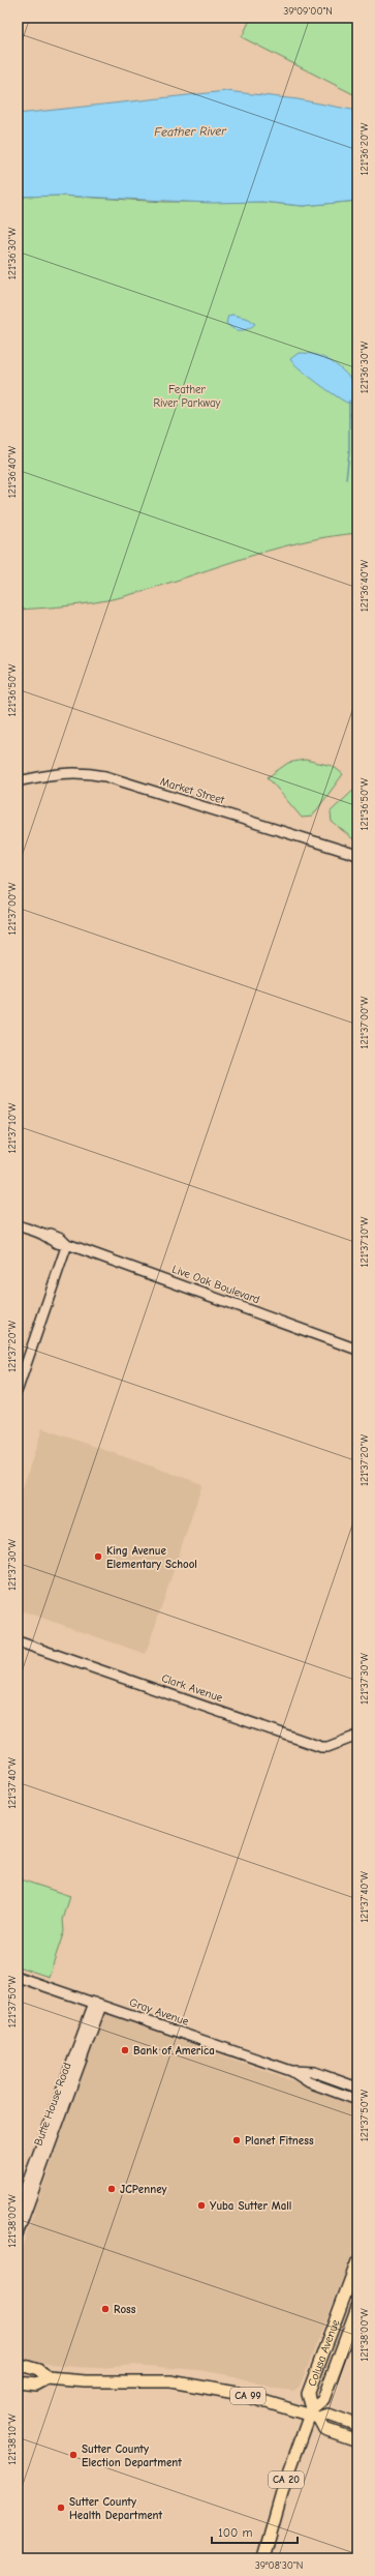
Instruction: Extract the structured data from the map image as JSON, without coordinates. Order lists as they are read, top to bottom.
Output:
{
  "streets": {
    "highway": ["Colusa Avenue", "CA 99", "CA 20"],
    "main road": [
      "Market Street",
      "Live Oak Boulevard",
      "Clark Avenue",
      "Gray Avenue",
      "Butte House Road"
    ]
  },
  "crossings": [
    ["Gray Avenue", "Butte House Road"],
    ["Colusa Avenue", "CA 99"],
    ["Colusa Avenue", "CA 20"],
    ["CA 99", "CA 20"]
  ],
  "water": ["Feather River"],
  "parks": ["Feather River Parkway"],
  "places": [
    "King Avenue Elementary School",
    "Bank of America",
    "Planet Fitness",
    "JCPenney",
    "Yuba Sutter Mall",
    "Ross",
    "Sutter County Election Department",
    "Sutter County Health Department"
  ],
  "scale_bar": "100 m",
  "coordinates": [
    "39°09'00\"N",
    "121°36'20\"W",
    "121°36'30\"W",
    "121°36'40\"W",
    "121°36'50\"W",
    "121°37'00\"W",
    "121°37'10\"W",
    "121°37'20\"W",
    "121°37'30\"W",
    "121°37'40\"W",
    "121°37'50\"W",
    "121°38'00\"W",
    "121°38'10\"W",
    "39°08'30\"N"
  ]
}
